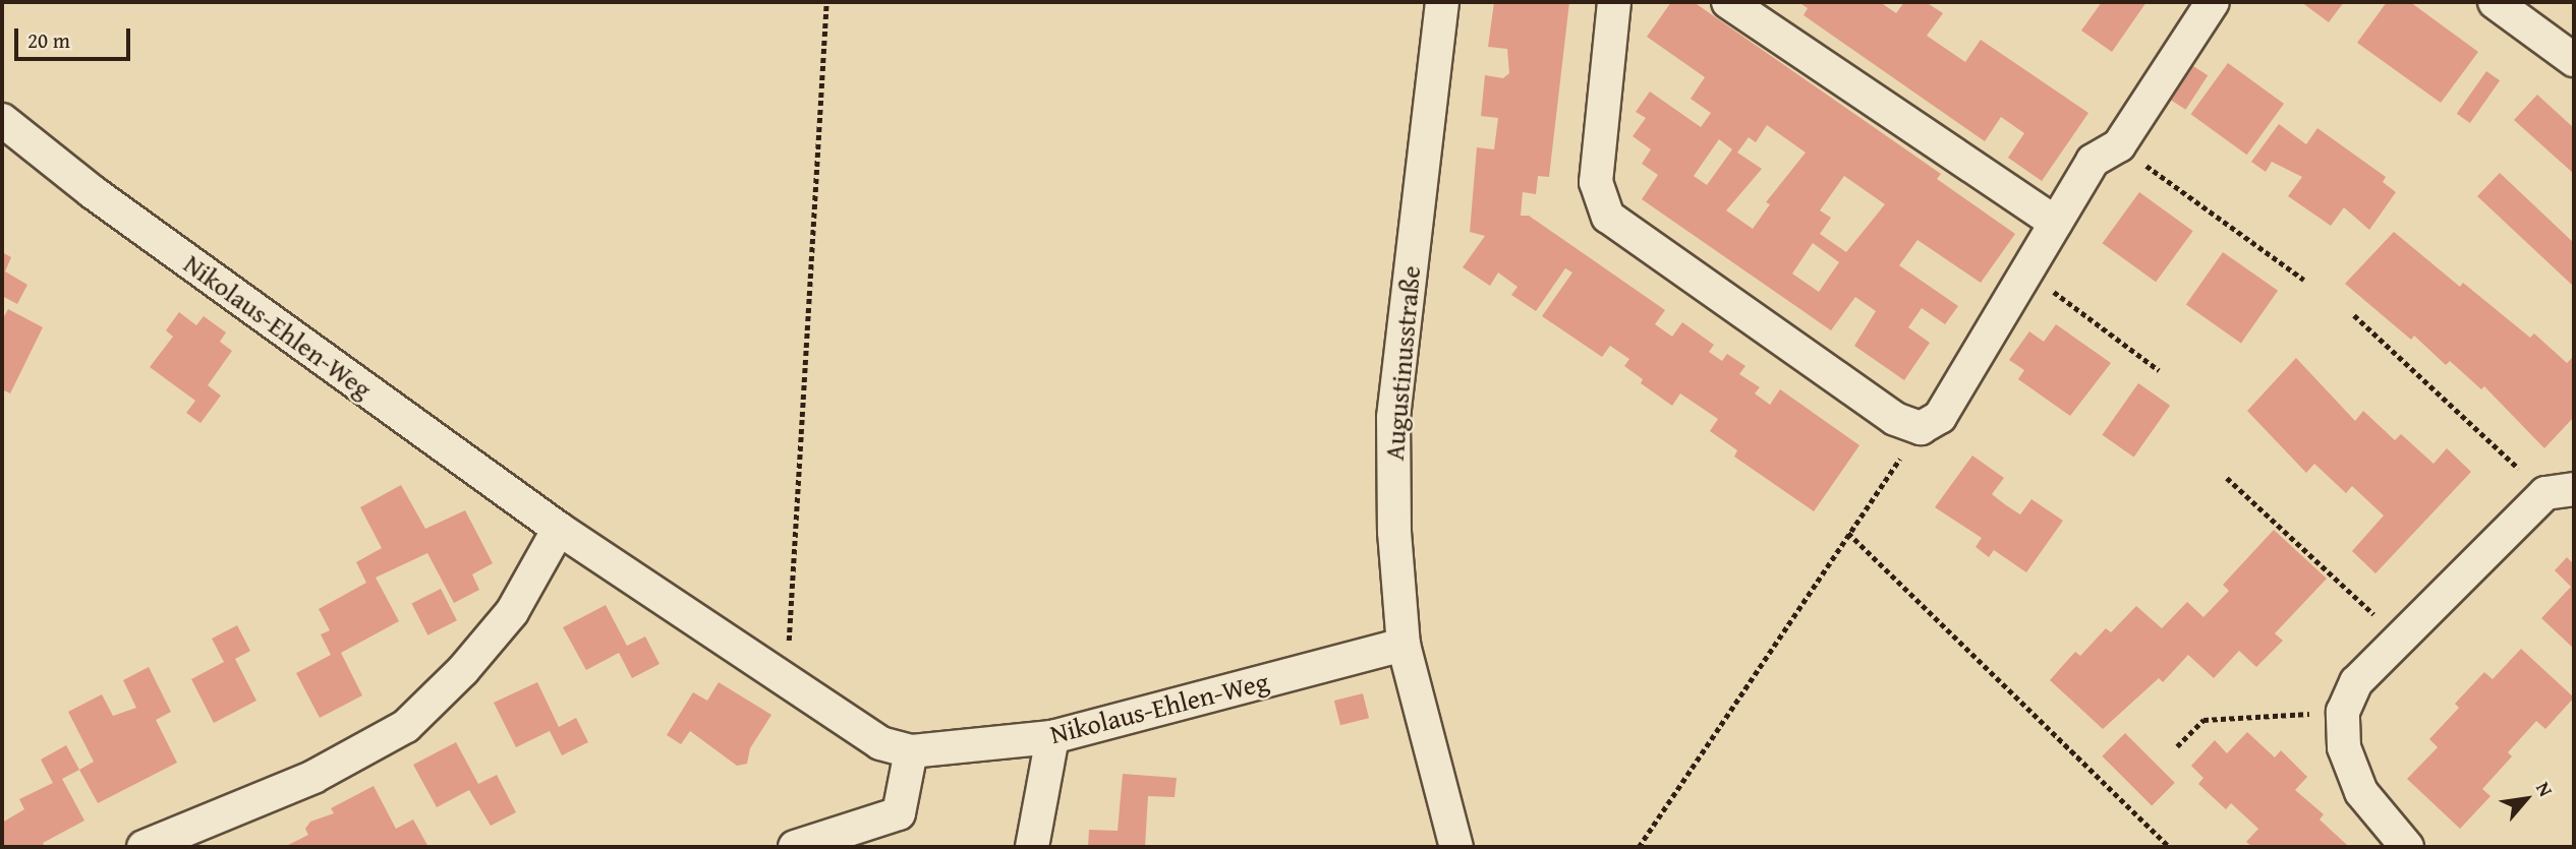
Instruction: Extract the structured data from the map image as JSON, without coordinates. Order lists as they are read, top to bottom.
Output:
{
  "streets": {
    "street": ["Nikolaus-Ehlen-Weg", "Augustinusstraße"]
  },
  "crossings": [
    ["Nikolaus-Ehlen-Weg", "Augustinusstraße"]
  ],
  "scale_bar": "20 m",
  "north": "top right"
}
